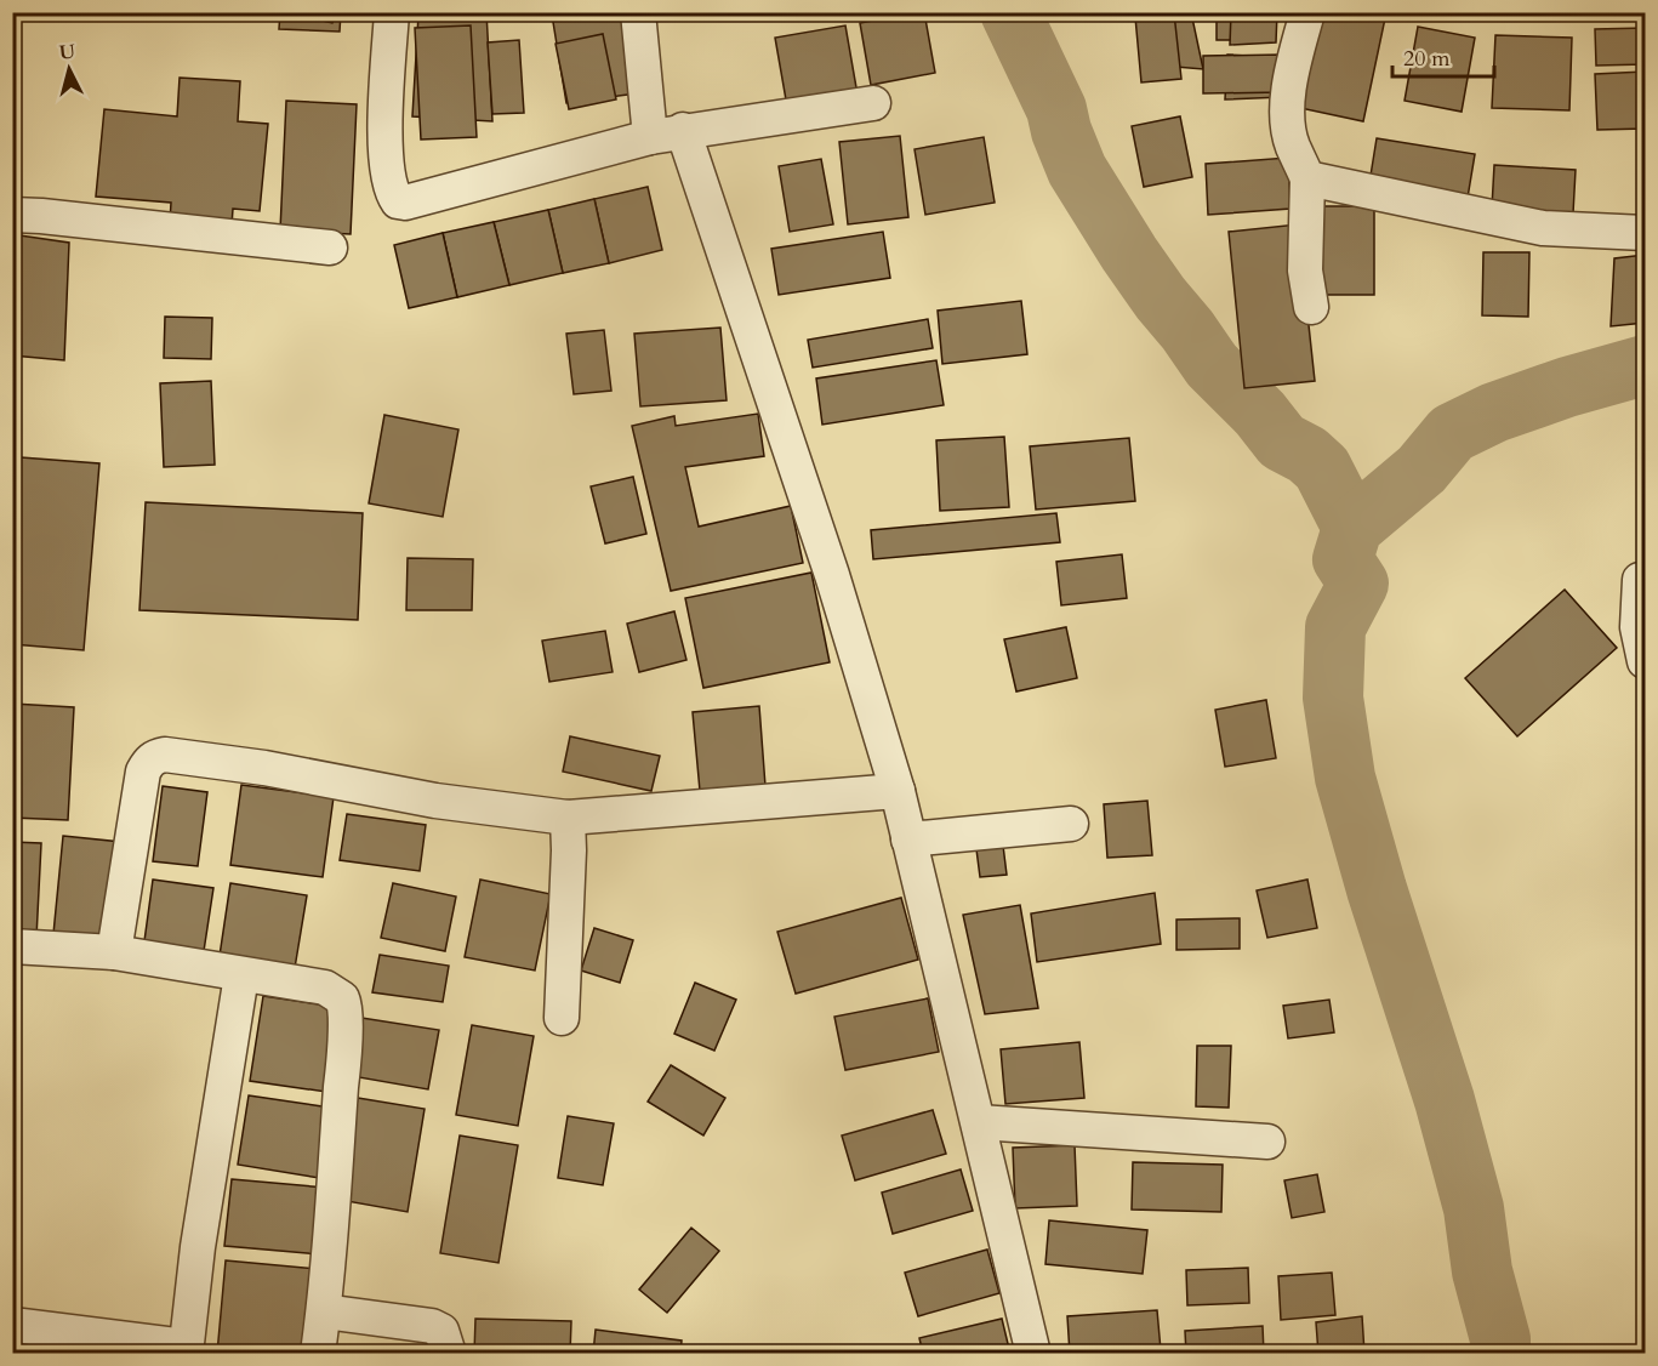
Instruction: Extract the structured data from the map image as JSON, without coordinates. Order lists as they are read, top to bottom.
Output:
{
  "scale_bar": "20 m",
  "north": "top"
}
